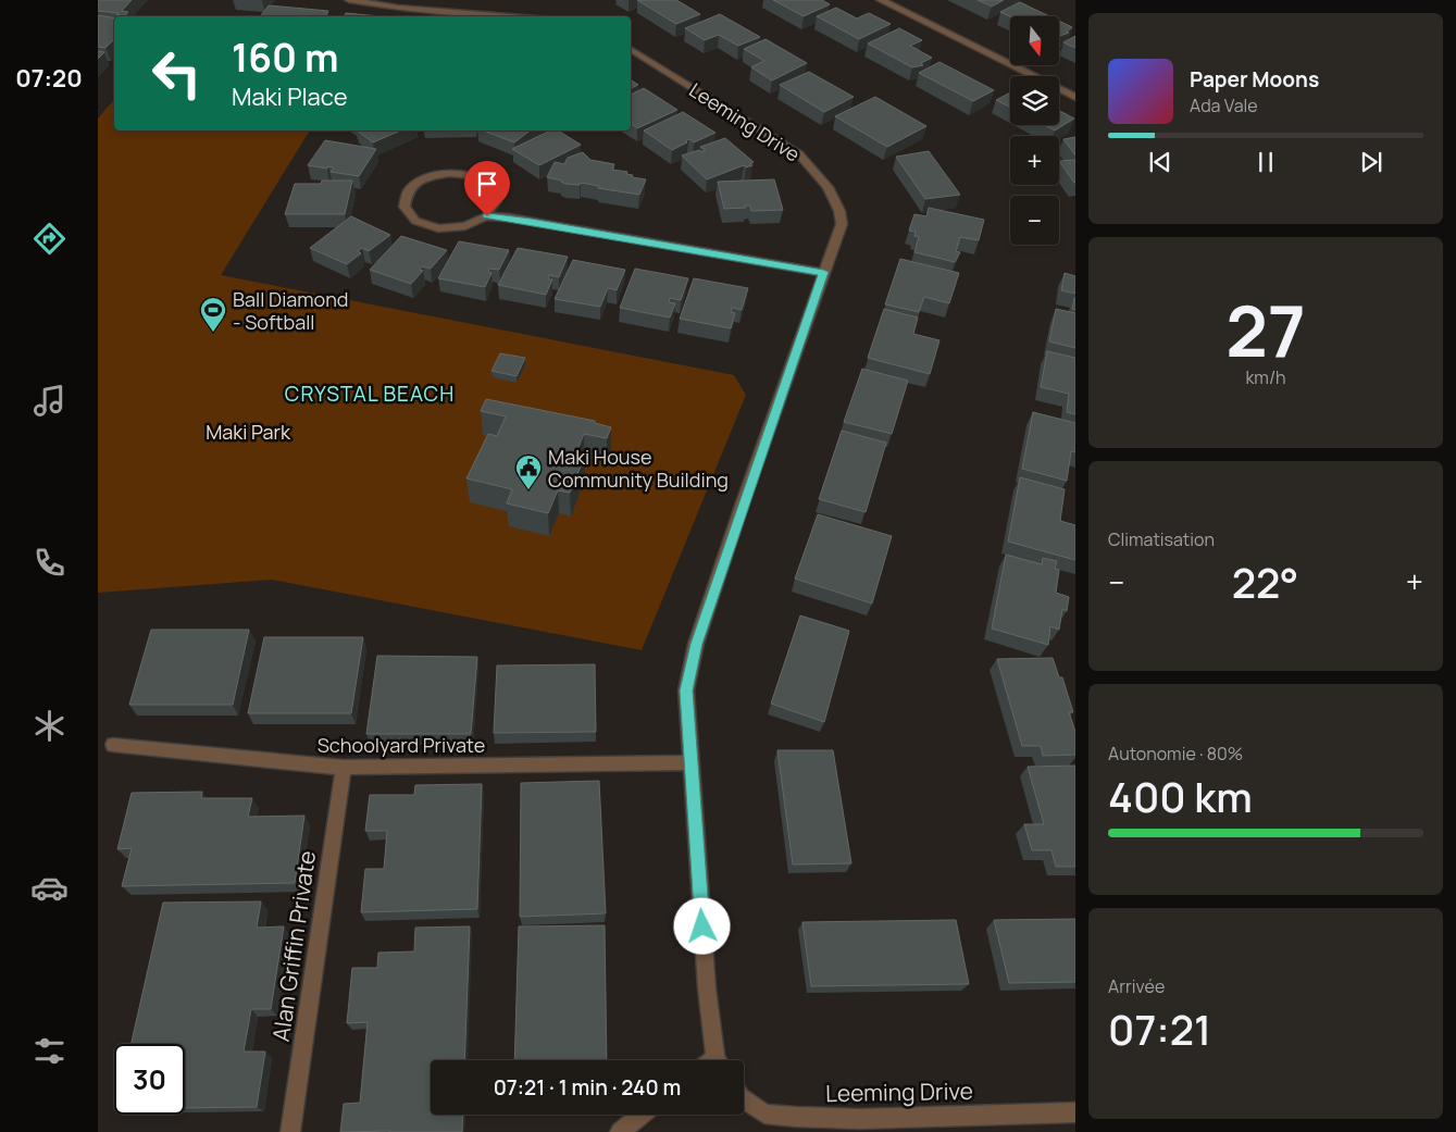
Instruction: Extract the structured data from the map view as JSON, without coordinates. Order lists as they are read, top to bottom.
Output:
{
  "streets": {
    "street": ["Leeming Drive", "Schoolyard Private", "Alan Griffin Private"]
  },
  "crossings": [
    ["Leeming Drive", "Schoolyard Private"],
    ["Schoolyard Private", "Alan Griffin Private"]
  ],
  "districts": ["CRYSTAL BEACH"],
  "parks": ["Maki Park"],
  "places": {
    "sports": ["Ball Diamond - Softball"],
    "public building": ["Maki House Community Building"]
  },
  "north": "bottom",
  "page": {
    "tabs": "07:20",
    "map_buttons": ["+", "−"],
    "turn": ["160 m", "Maki Place"],
    "song": ["Paper Moons", "Ada Vale"],
    "tile": [
      ["27", "km/h"],
      "Climatisation",
      ["Autonomie · 80%", "400 km"],
      ["Arrivée", "07:21"]
    ],
    "heat": ["−", "22°", "+"],
    "limit": "30",
    "trip": "07:21 · 1 min · 240 m"
  }
}
